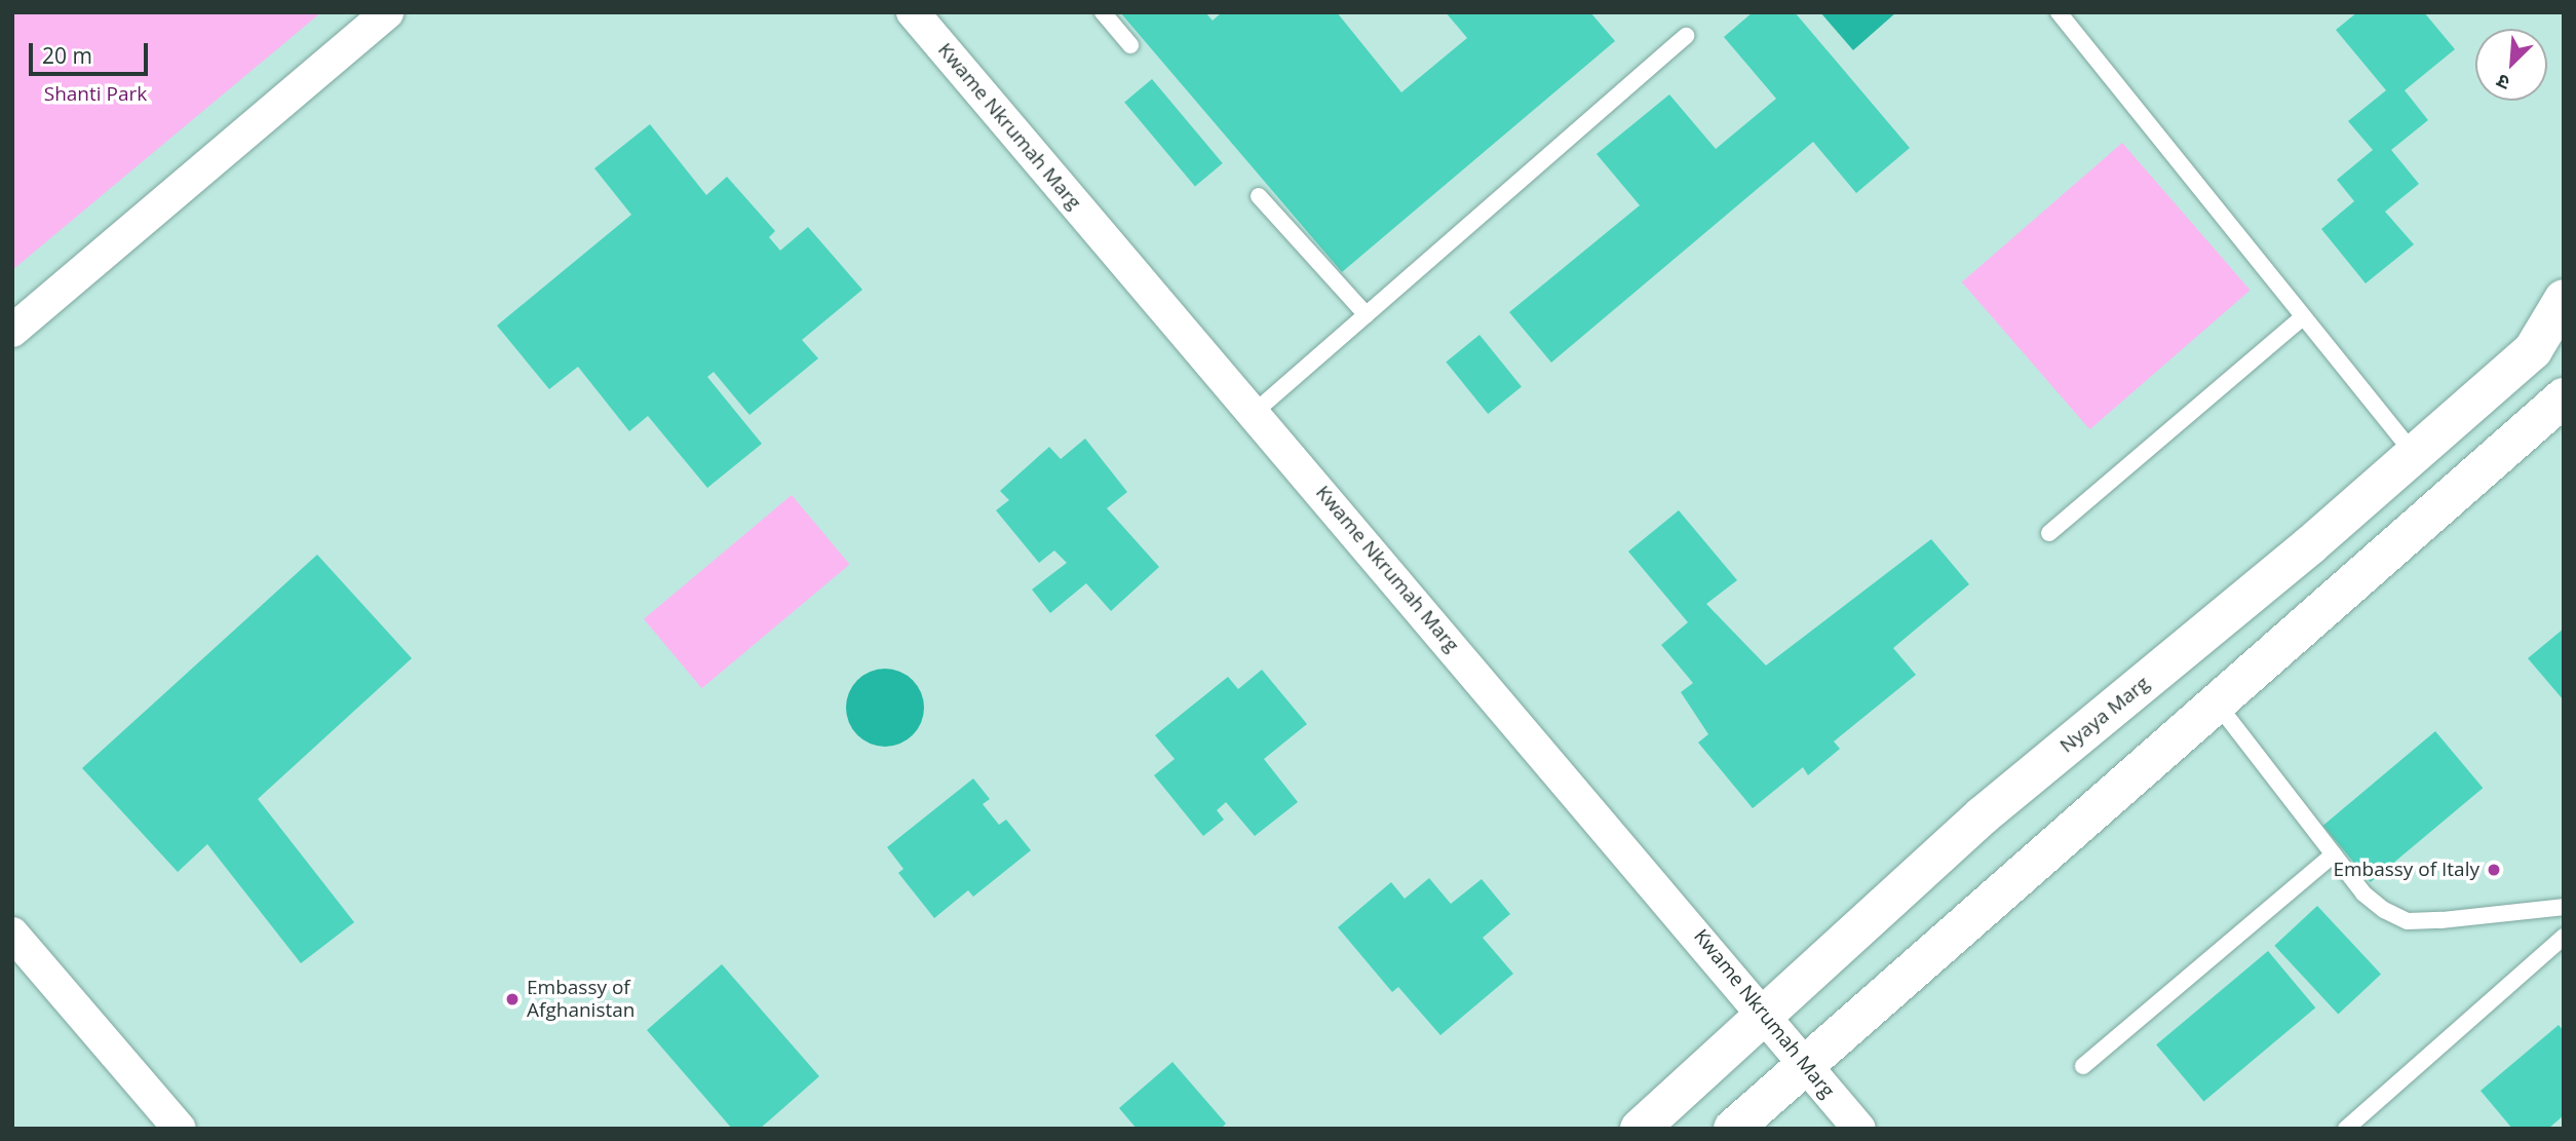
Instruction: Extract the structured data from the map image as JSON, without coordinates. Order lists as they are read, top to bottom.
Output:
{
  "streets": {
    "street": ["Kwame Nkrumah Marg", "Nyaya Marg"]
  },
  "crossings": [
    ["Kwame Nkrumah Marg", "Nyaya Marg"]
  ],
  "parks": ["Shanti Park"],
  "places": ["Embassy of Italy", "Embassy of Afghanistan"],
  "scale_bar": "20 m",
  "north": "bottom left"
}
